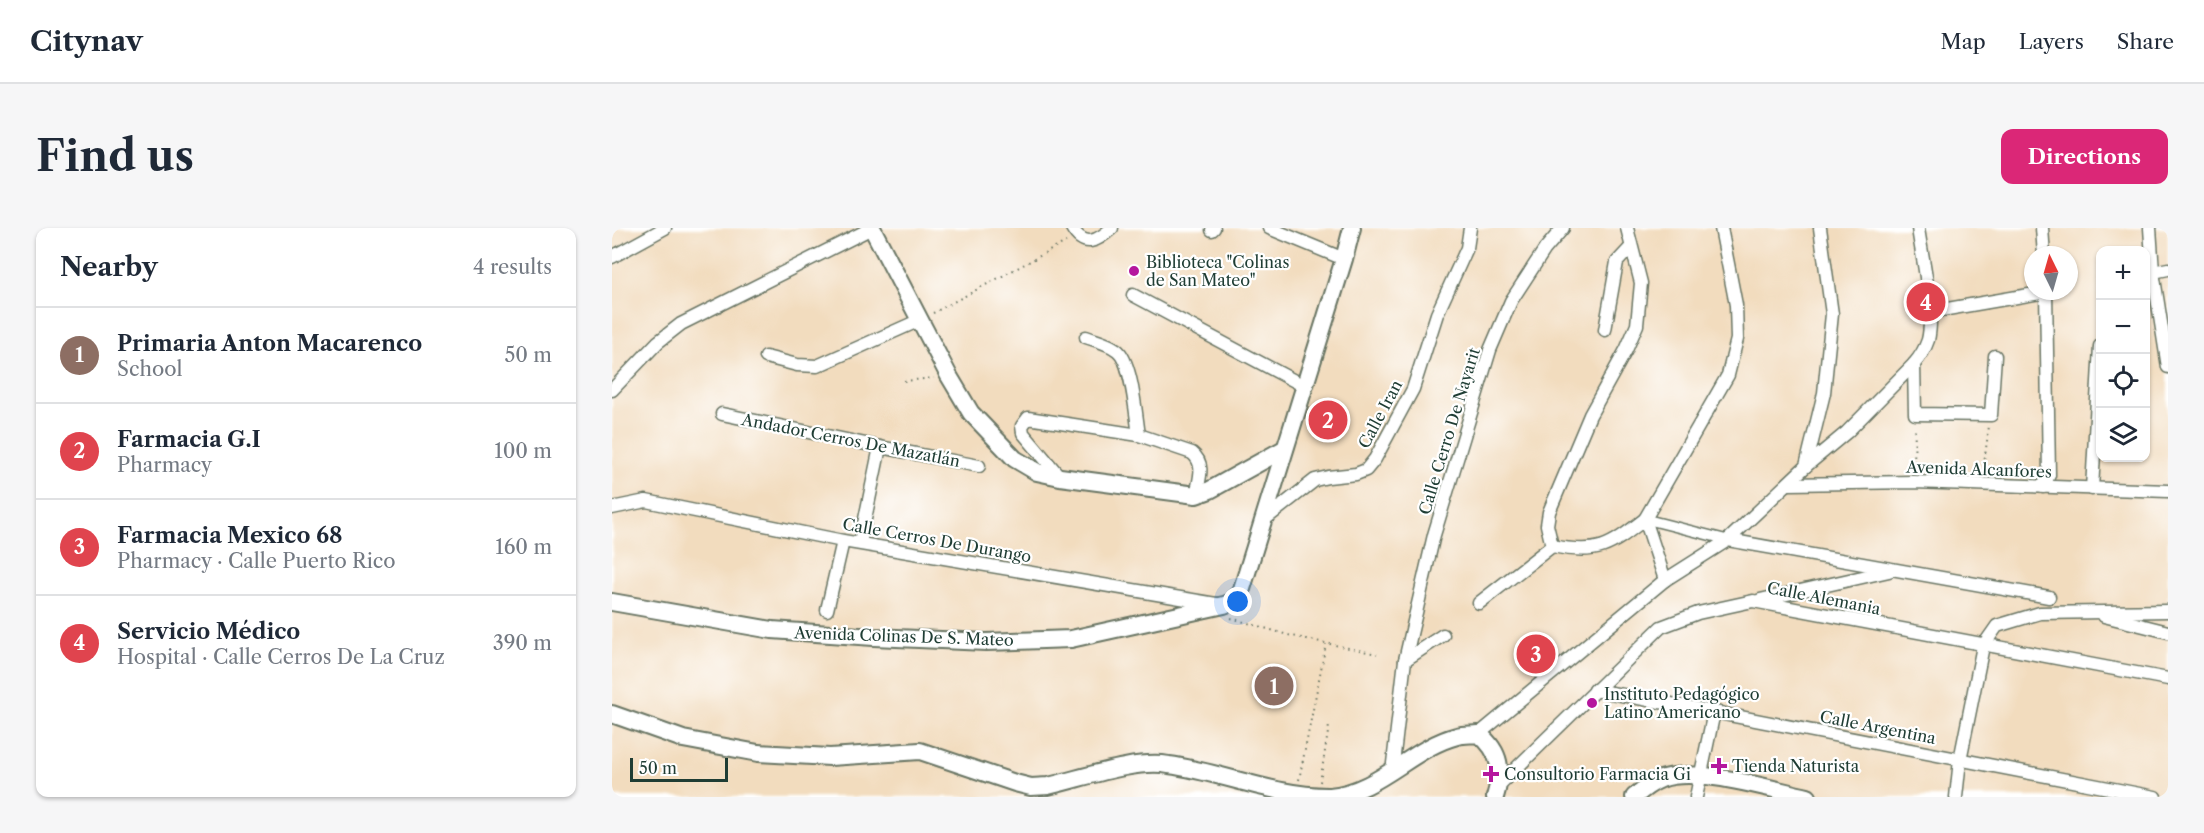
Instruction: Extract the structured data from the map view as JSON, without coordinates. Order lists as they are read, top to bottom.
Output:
{
  "streets": {
    "street": [
      "Calle Iran",
      "Calle Cerro De Nayarit",
      "Andador Cerros De Mazatlán",
      "Avenida Alcanfores",
      "Calle Cerros De Durango",
      "Calle Alemania",
      "Avenida Colinas De S. Mateo",
      "Calle Argentina"
    ]
  },
  "crossings": [
    ["Calle Cerros De Durango", "Avenida Colinas De S. Mateo"],
    ["Calle Alemania", "Calle Argentina"]
  ],
  "places": {
    "other": ["Biblioteca \"Colinas de San Mateo\"", "Instituto Pedagógico Latino Americano"],
    "health": ["Tienda Naturista", "Consultorio Farmacia Gi"]
  },
  "scale_bar": "50 m",
  "north": "top",
  "page": {
    "header": "Citynav",
    "nav": ["Map", "Layers", "Share"],
    "buttons": "Directions",
    "title": "Find us",
    "heading": ["Nearby", "4 results"],
    "map_buttons": ["+", "−"],
    "pins": [
      "4",
      "2",
      "3",
      "1"
    ],
    "list": [
      {
        "mark": "1",
        "name": "Primaria Anton Macarenco",
        "note": "School",
        "value": "50 m"
      },
      {
        "mark": "2",
        "name": "Farmacia G.I",
        "note": "Pharmacy",
        "value": "100 m"
      },
      {
        "mark": "3",
        "name": "Farmacia Mexico 68",
        "note": "Pharmacy · Calle Puerto Rico",
        "value": "160 m"
      },
      {
        "mark": "4",
        "name": "Servicio Médico",
        "note": "Hospital · Calle Cerros De La Cruz",
        "value": "390 m"
      }
    ],
    "scale": "50 m"
  }
}
